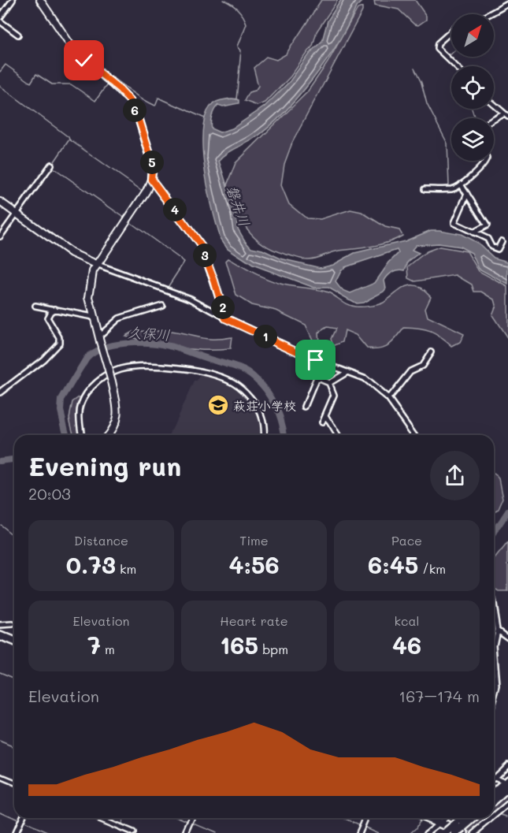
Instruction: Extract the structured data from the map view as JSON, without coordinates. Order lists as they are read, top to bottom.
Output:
{
  "water": ["磐井川", "久保川"],
  "places": {
    "school or university": ["萩荘小学校"]
  },
  "north": "top right",
  "page": {
    "pins": [
      "6",
      "5",
      "4",
      "3",
      "2",
      "1"
    ],
    "heading": ["Evening run", "20:03"],
    "stats": [
      ["Distance", "0.73 km"],
      ["Time", "4:56"],
      ["Pace", "6:45 /km"],
      ["Elevation", "7 m"],
      ["Heart rate", "165 bpm"],
      ["kcal", "46"]
    ],
    "chart": ["Elevation", "167–174 m"]
  }
}
